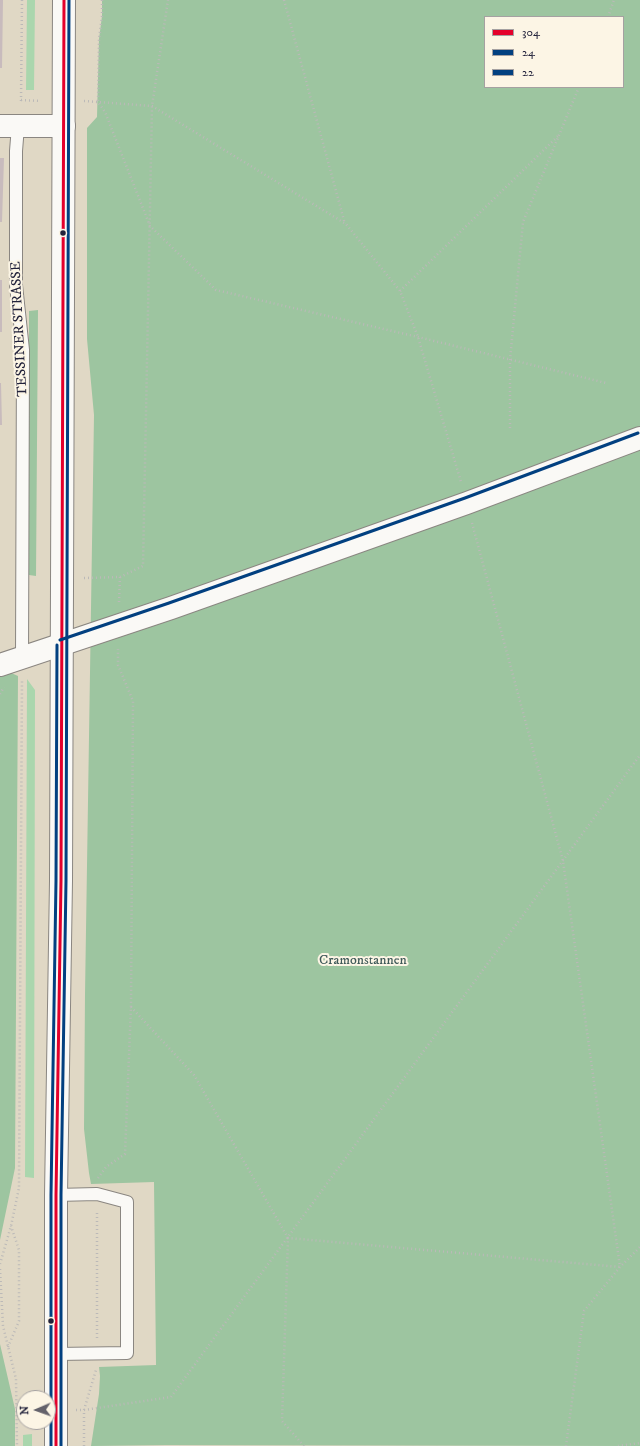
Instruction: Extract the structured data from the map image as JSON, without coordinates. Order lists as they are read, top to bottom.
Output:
{
  "streets": {
    "lane": ["TESSINER STRASSE"]
  },
  "parks": ["Cramonstannen"],
  "lines": ["transit line 304", "transit line 24", "transit line 22"],
  "legend": ["304", "24", "22"],
  "north": "left"
}
